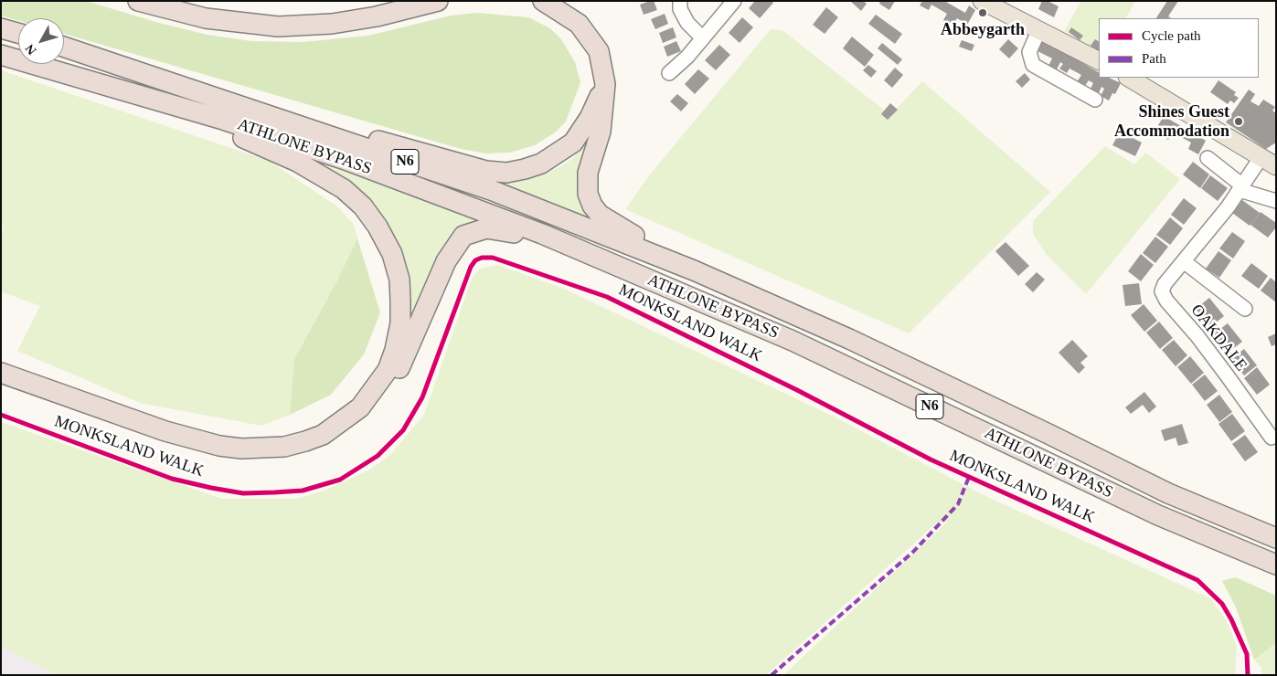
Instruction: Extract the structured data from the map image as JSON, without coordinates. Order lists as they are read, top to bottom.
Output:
{
  "streets": {
    "highway": ["ATHLONE BYPASS", "N6"],
    "street": ["OAKDALE"],
    "cycle path": ["MONKSLAND WALK"]
  },
  "places": ["Abbeygarth", "Shines Guest Accommodation"],
  "legend": ["Cycle path", "Path"],
  "north": "bottom left"
}
